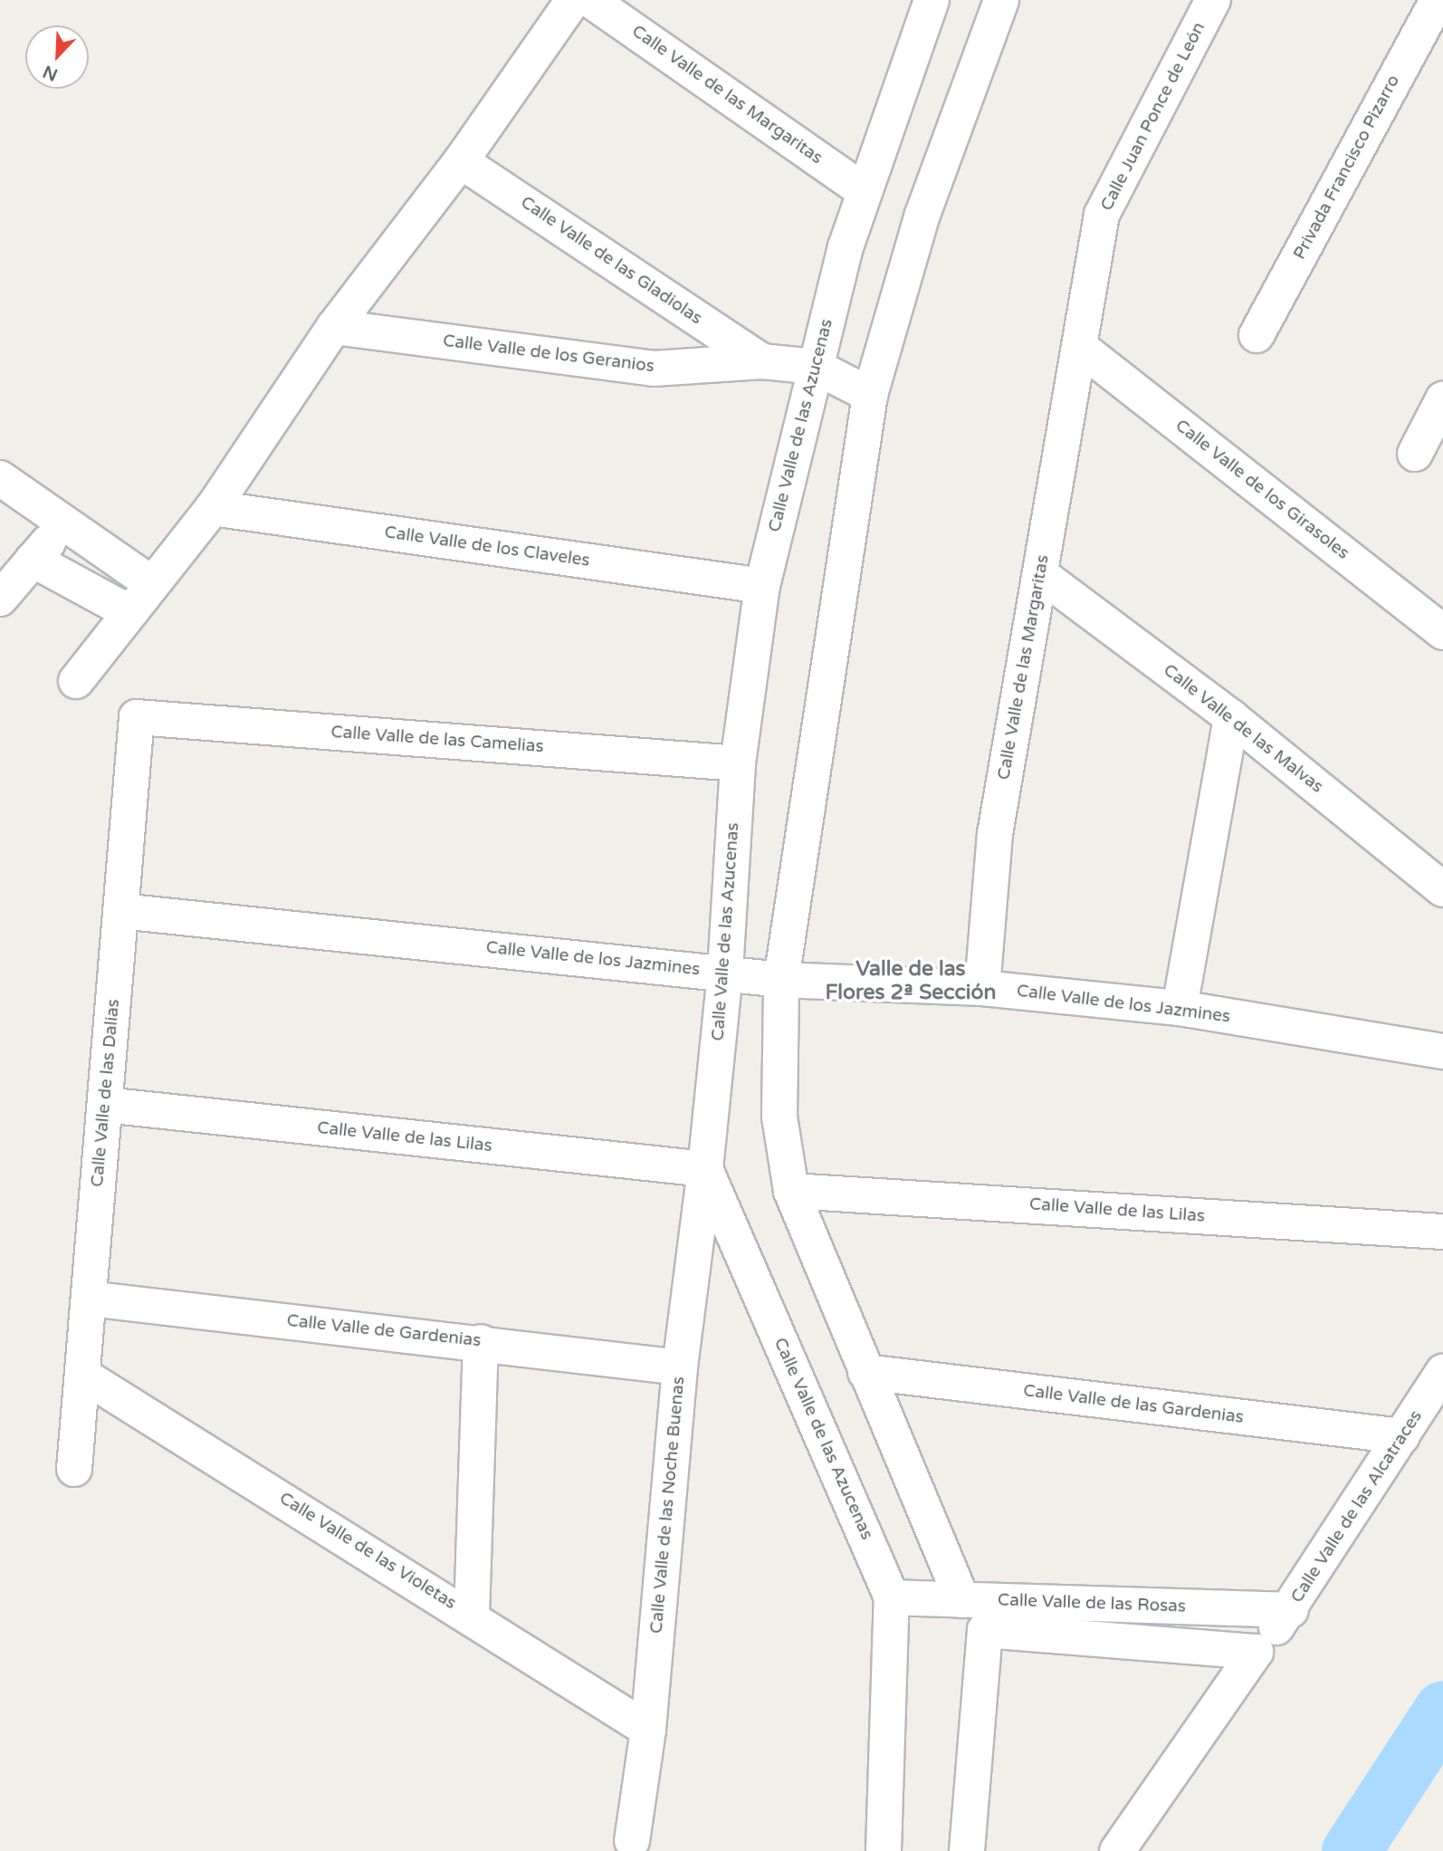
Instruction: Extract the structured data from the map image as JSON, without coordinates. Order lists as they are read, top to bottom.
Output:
{
  "streets": {
    "street": [
      "Calle Valle de las Margaritas",
      "Calle Juan Ponce de León",
      "Privada Francisco Pizarro",
      "Calle Valle de las Gladiolas",
      "Calle Valle de los Geranios",
      "Calle Valle de las Azucenas",
      "Calle Valle de los Girasoles",
      "Calle Valle de los Claveles",
      "Calle Valle de las Malvas",
      "Calle Valle de las Camelias",
      "Calle Valle de los Jazmines",
      "Calle Valle de las Dalias",
      "Calle Valle de las Lilas",
      "Calle Valle de Gardenias",
      "Calle Valle de las Gardenias",
      "Calle Valle de las Noche Buenas",
      "Calle Valle de las Alcatraces",
      "Calle Valle de las Violetas",
      "Calle Valle de las Rosas"
    ]
  },
  "crossings": [
    ["Calle Valle de las Margaritas", "Calle Juan Ponce de León"],
    ["Calle Valle de las Margaritas", "Calle Valle de las Azucenas"],
    ["Calle Valle de las Margaritas", "Calle Valle de los Girasoles"],
    ["Calle Valle de las Margaritas", "Calle Valle de las Malvas"],
    ["Calle Valle de las Margaritas", "Calle Valle de los Jazmines"],
    ["Calle Juan Ponce de León", "Calle Valle de los Girasoles"],
    ["Calle Valle de las Gladiolas", "Calle Valle de los Geranios"],
    ["Calle Valle de los Geranios", "Calle Valle de las Azucenas"],
    ["Calle Valle de las Azucenas", "Calle Valle de los Claveles"],
    ["Calle Valle de las Azucenas", "Calle Valle de las Camelias"],
    ["Calle Valle de las Azucenas", "Calle Valle de los Jazmines"],
    ["Calle Valle de las Azucenas", "Calle Valle de las Lilas"],
    ["Calle Valle de las Azucenas", "Calle Valle de las Noche Buenas"],
    ["Calle Valle de las Azucenas", "Calle Valle de las Rosas"],
    ["Calle Valle de las Camelias", "Calle Valle de las Dalias"],
    ["Calle Valle de los Jazmines", "Calle Valle de las Dalias"],
    ["Calle Valle de las Dalias", "Calle Valle de las Lilas"],
    ["Calle Valle de las Dalias", "Calle Valle de Gardenias"],
    ["Calle Valle de las Dalias", "Calle Valle de las Violetas"],
    ["Calle Valle de las Lilas", "Calle Valle de las Noche Buenas"],
    ["Calle Valle de Gardenias", "Calle Valle de las Noche Buenas"],
    ["Calle Valle de las Gardenias", "Calle Valle de las Alcatraces"],
    ["Calle Valle de las Noche Buenas", "Calle Valle de las Violetas"],
    ["Calle Valle de las Alcatraces", "Calle Valle de las Rosas"]
  ],
  "districts": ["Valle de las Flores 2ª Sección"],
  "north": "bottom left"
}
